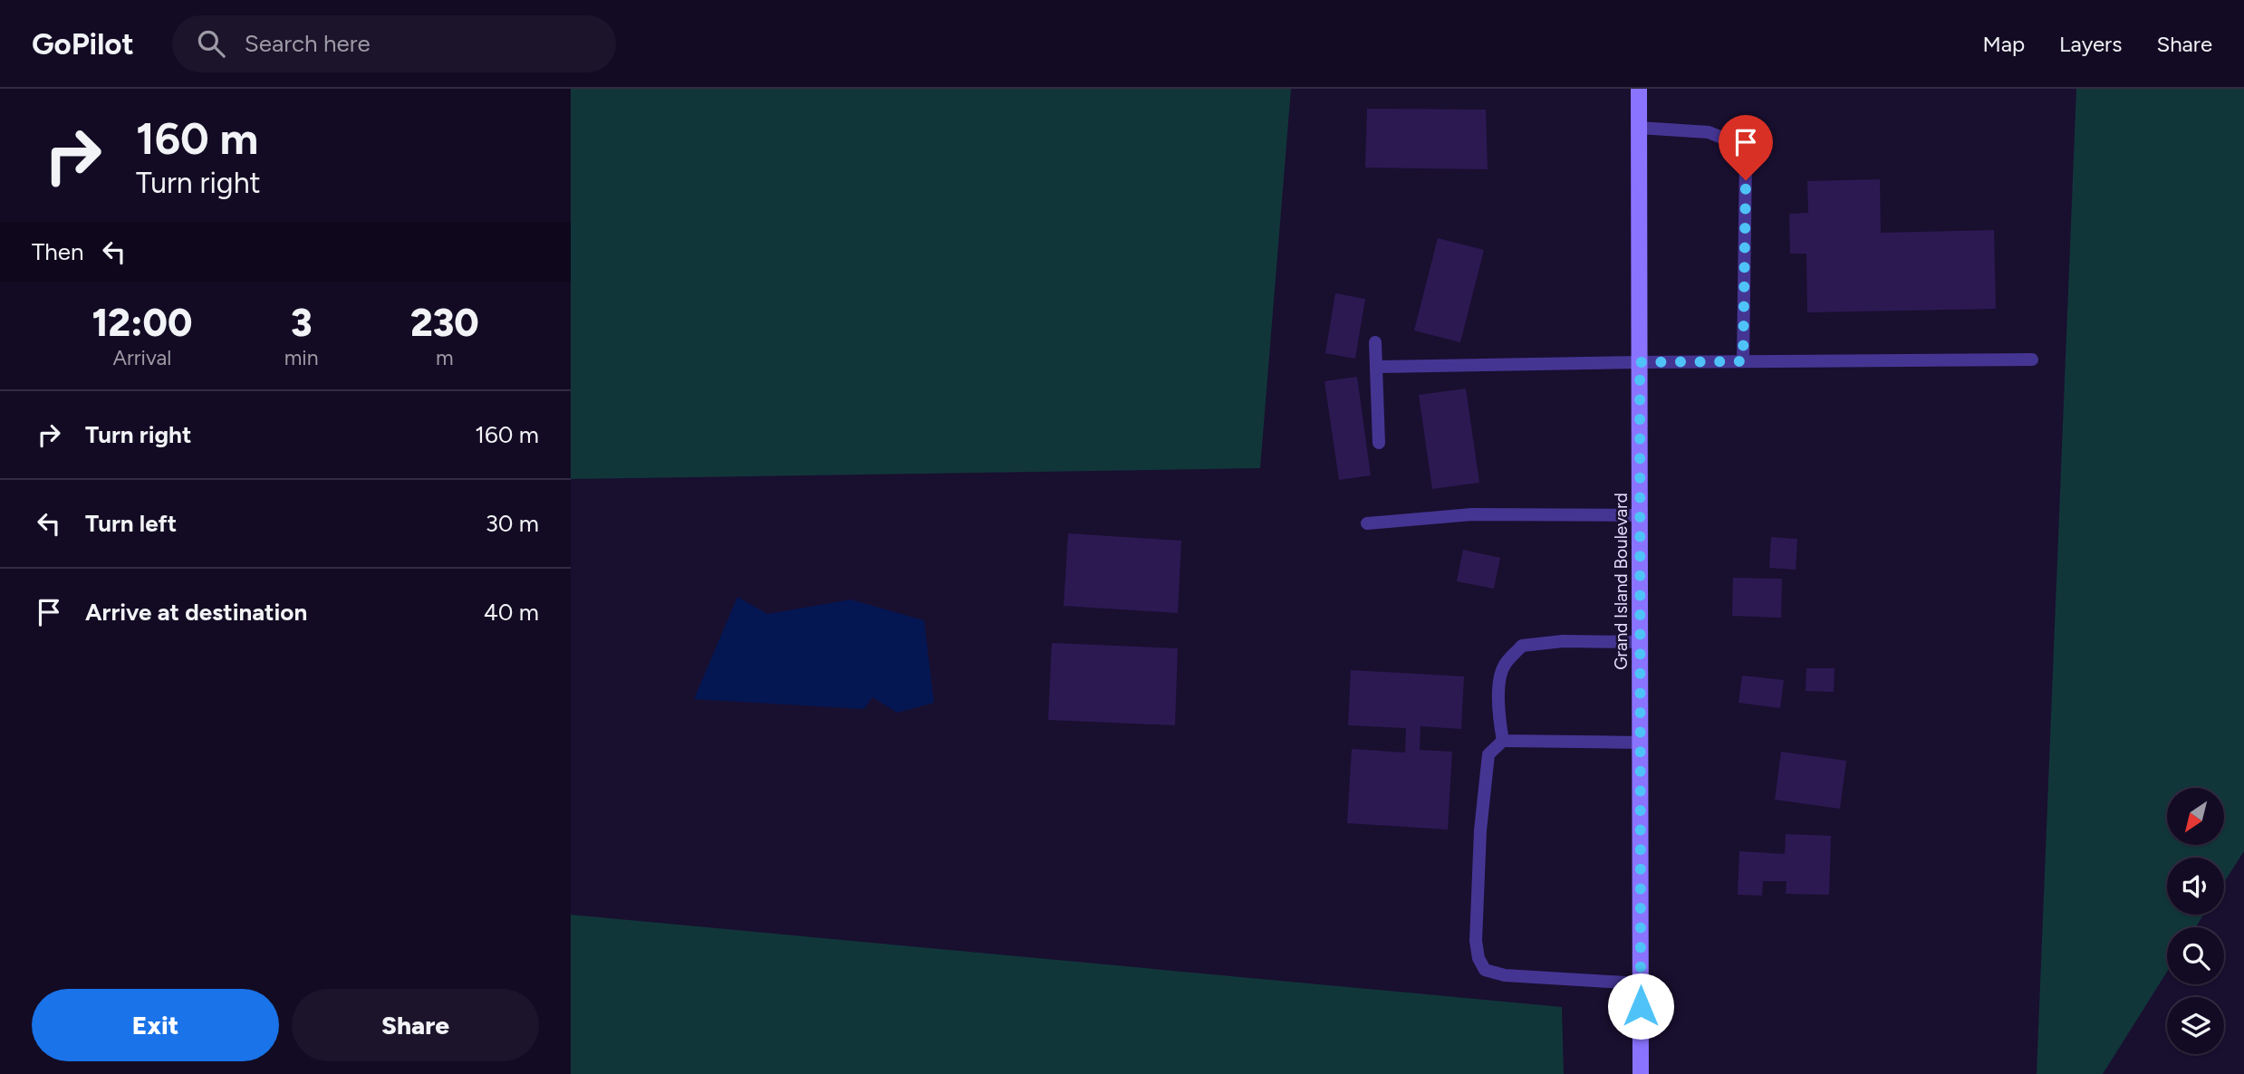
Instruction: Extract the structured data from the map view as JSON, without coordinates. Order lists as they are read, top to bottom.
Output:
{
  "streets": {
    "main road": ["Grand Island Boulevard"]
  },
  "north": "bottom left",
  "page": {
    "header": "GoPilot",
    "search": "Search here",
    "nav": ["Map", "Layers", "Share"],
    "turn": ["160 m", "Turn right"],
    "then": "Then",
    "eta": [
      "12:00",
      "Arrival",
      "3",
      "min",
      "230",
      "m"
    ],
    "list": [
      {
        "name": "Turn right",
        "value": "160 m"
      },
      {
        "name": "Turn left",
        "value": "30 m"
      },
      {
        "name": "Arrive at destination",
        "value": "40 m"
      }
    ],
    "buttons": ["Exit", "Share"]
  }
}
